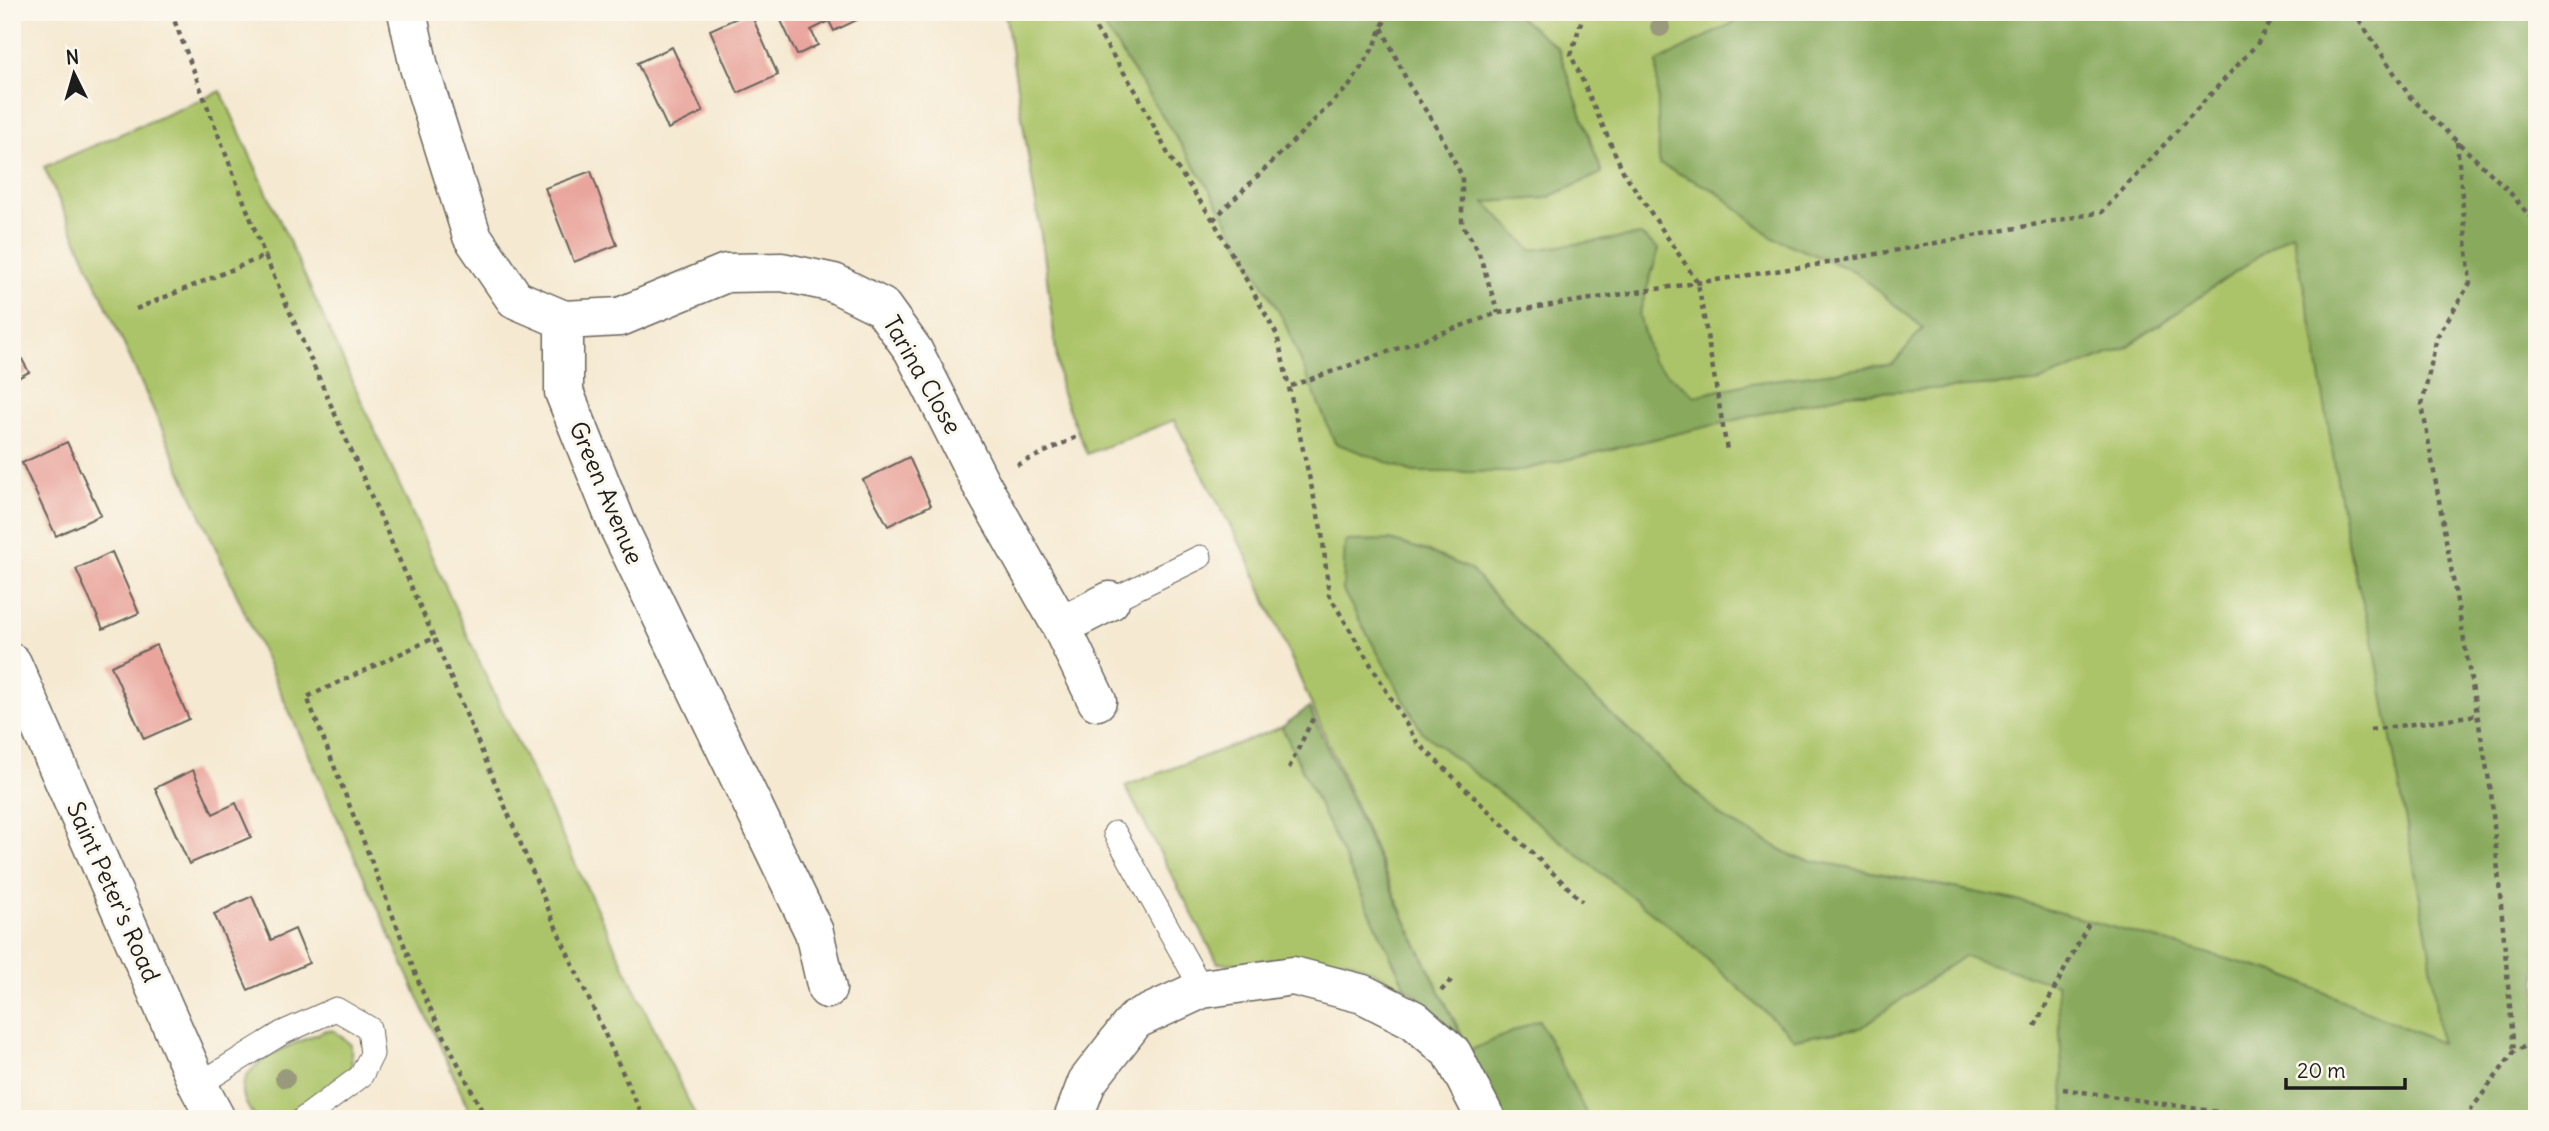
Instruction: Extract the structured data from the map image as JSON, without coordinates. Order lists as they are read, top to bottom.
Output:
{
  "streets": {
    "street": ["Tarina Close", "Green Avenue", "Saint Peter's Road"]
  },
  "crossings": [
    ["Tarina Close", "Green Avenue"]
  ],
  "scale_bar": "20 m",
  "north": "top"
}
